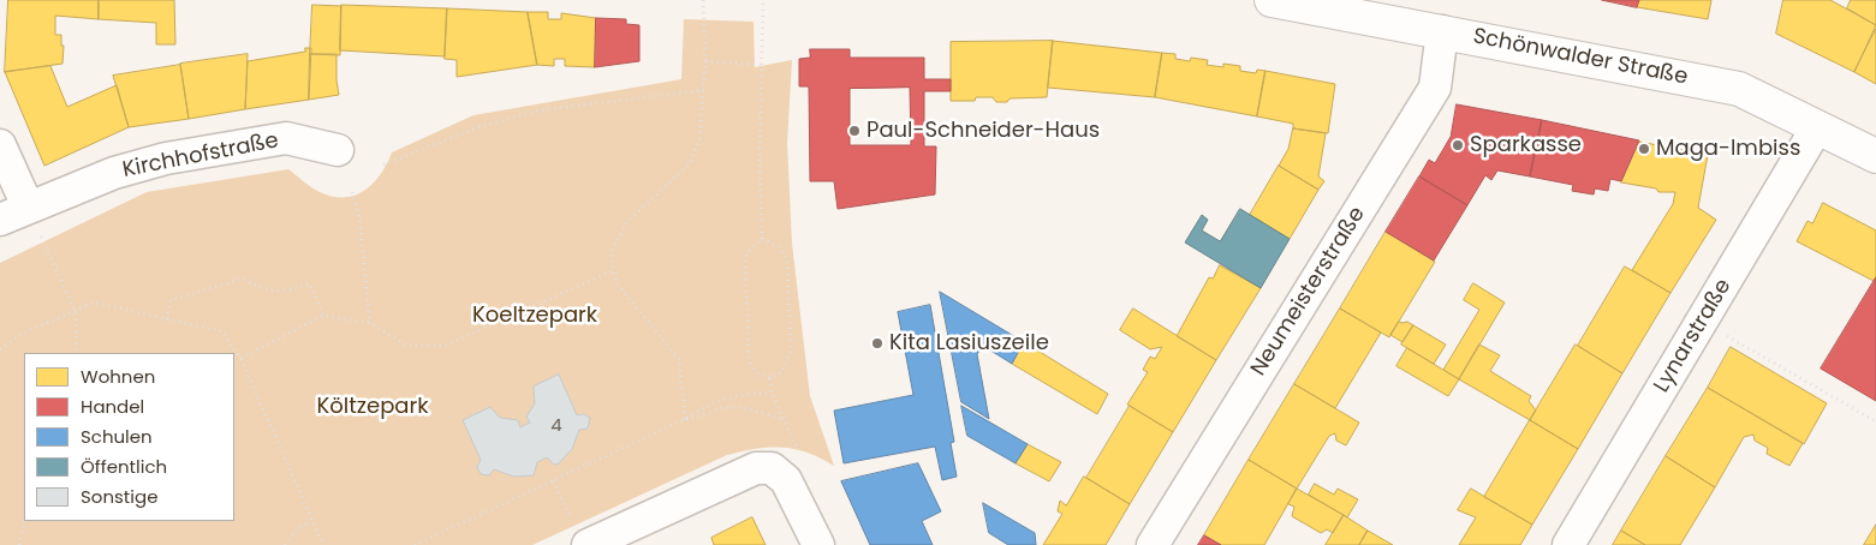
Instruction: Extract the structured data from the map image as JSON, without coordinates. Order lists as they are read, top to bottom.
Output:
{
  "streets": {
    "street": [
      "Schönwalder Straße",
      "Kirchhofstraße",
      "Neumeisterstraße",
      "Lynarstraße"
    ]
  },
  "crossings": [
    ["Schönwalder Straße", "Neumeisterstraße"],
    ["Schönwalder Straße", "Lynarstraße"]
  ],
  "parks": ["Koeltzepark", "Költzepark"],
  "places": [
    "Paul-Schneider-Haus",
    "Sparkasse",
    "Maga-Imbiss",
    "Kita Lasiuszeile"
  ],
  "house_numbers": ["4"],
  "legend": [
    "Wohnen",
    "Handel",
    "Schulen",
    "Öffentlich",
    "Sonstige"
  ]
}
